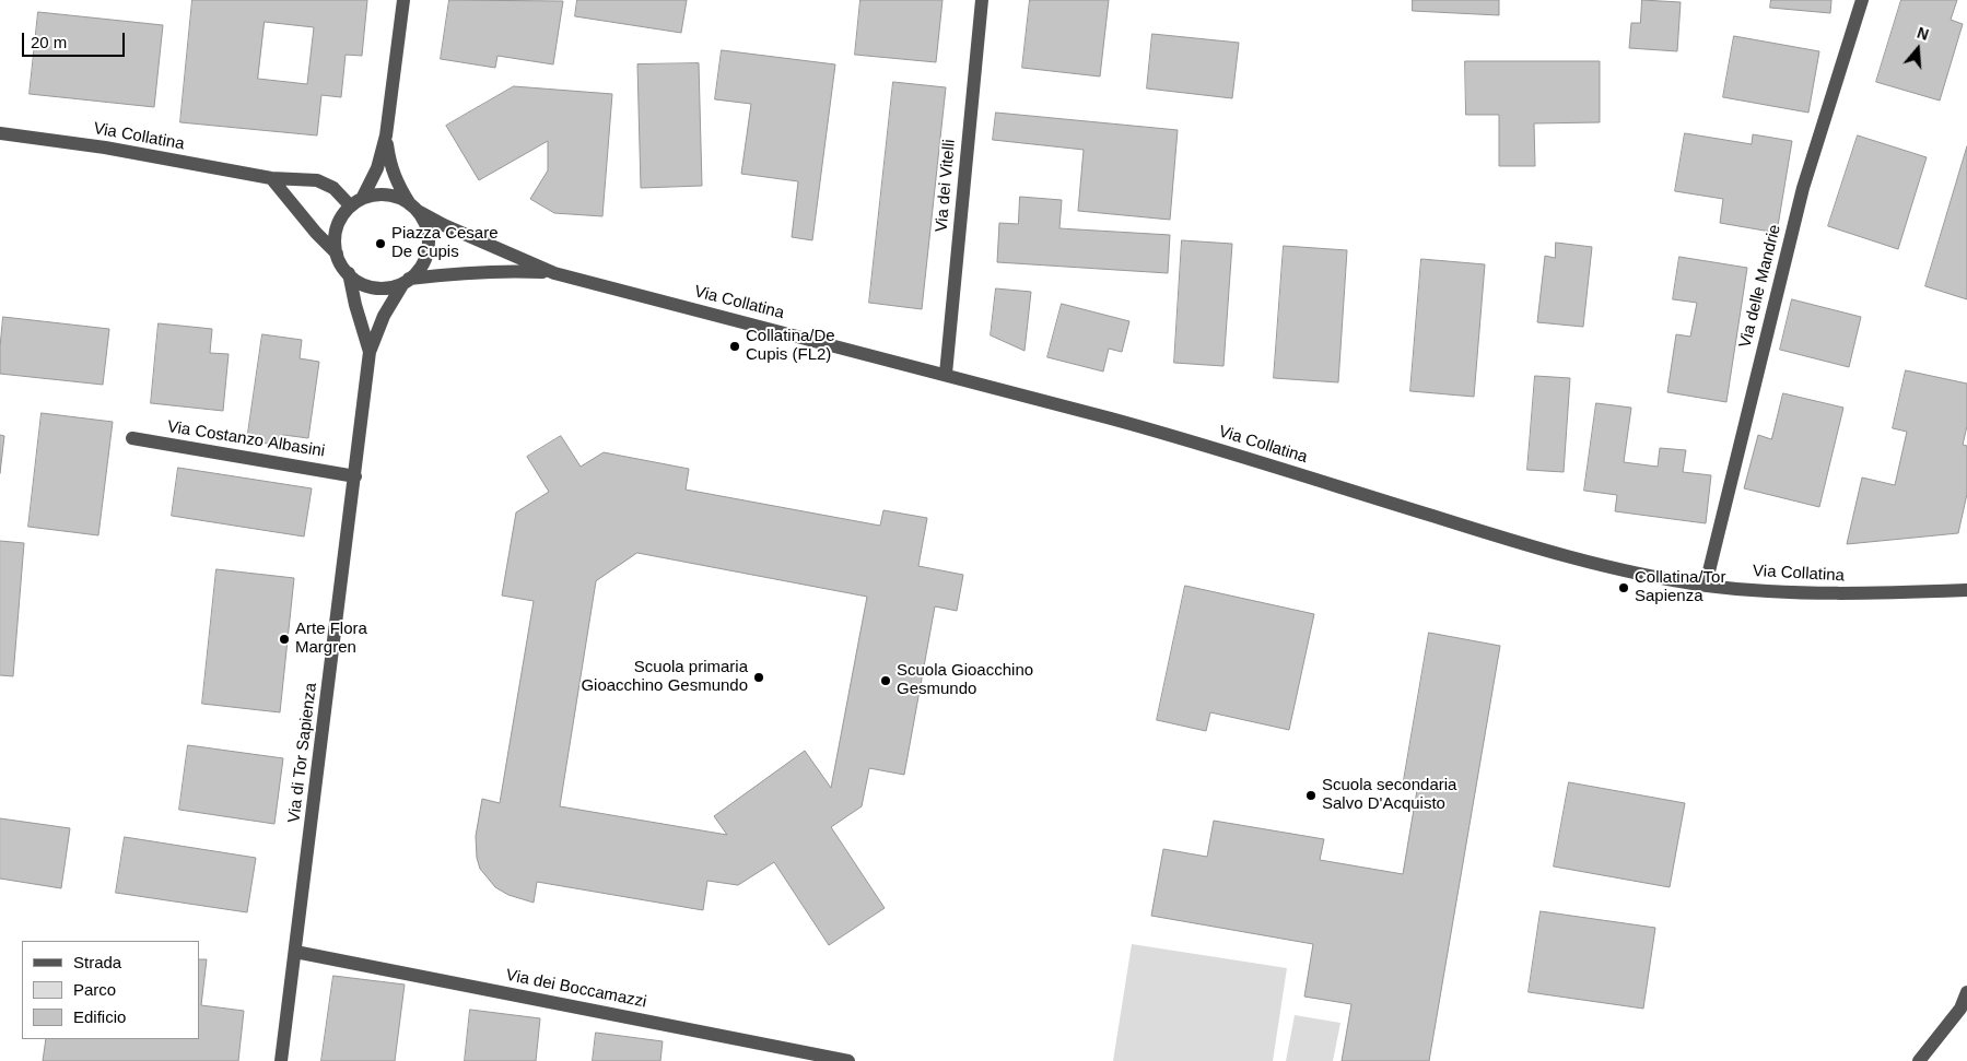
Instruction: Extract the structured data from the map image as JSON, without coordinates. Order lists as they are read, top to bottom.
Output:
{
  "streets": {
    "street": [
      "Via Collatina",
      "Via dei Vitelli",
      "Via delle Mandrie",
      "Via Costanzo Albasini",
      "Via di Tor Sapienza",
      "Via dei Boccamazzi"
    ]
  },
  "crossings": [
    ["Via Collatina", "Via dei Vitelli"],
    ["Via Collatina", "Via delle Mandrie"],
    ["Via Costanzo Albasini", "Via di Tor Sapienza"],
    ["Via di Tor Sapienza", "Via dei Boccamazzi"]
  ],
  "places": [
    "Piazza Cesare De Cupis",
    "Collatina/De Cupis (FL2)",
    "Collatina/Tor Sapienza",
    "Arte Flora Margren",
    "Scuola primaria Gioacchino Gesmundo",
    "Scuola Gioacchino Gesmundo",
    "Scuola secondaria Salvo D'Acquisto"
  ],
  "legend": ["Strada", "Parco", "Edificio"],
  "scale_bar": "20 m",
  "north": "top"
}
